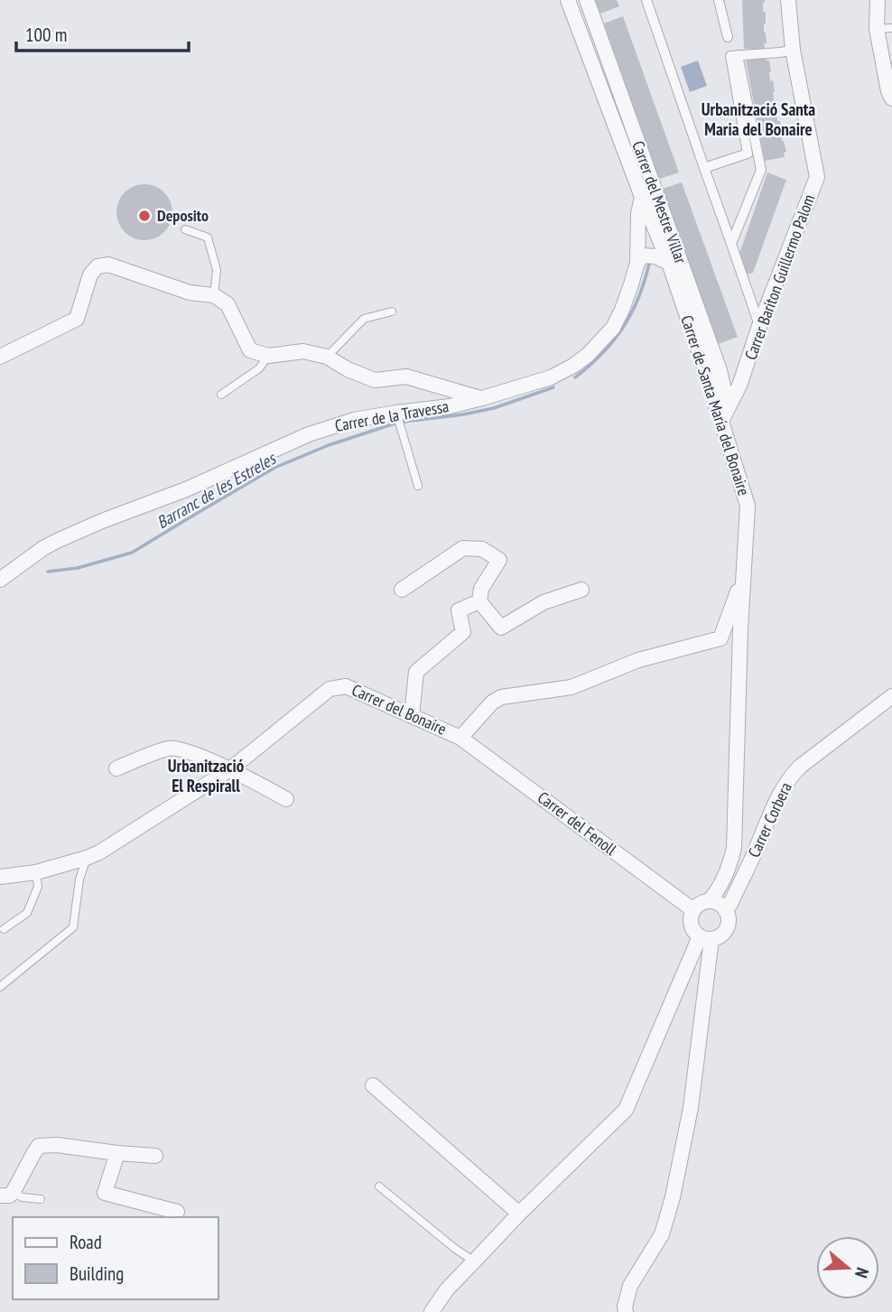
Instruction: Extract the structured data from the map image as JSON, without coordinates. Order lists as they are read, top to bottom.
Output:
{
  "streets": {
    "street": [
      "Carrer del Mestre Villar",
      "Carrer Bariton Guillermo Palom",
      "Carrer de Santa María del Bonaire",
      "Carrer de la Travessa",
      "Carrer del Bonaire",
      "Carrer Corbera",
      "Carrer del Fenoll"
    ]
  },
  "crossings": [
    ["Carrer del Mestre Villar", "Carrer Bariton Guillermo Palom"],
    ["Carrer del Mestre Villar", "Carrer de Santa María del Bonaire"],
    ["Carrer Bariton Guillermo Palom", "Carrer de Santa María del Bonaire"],
    ["Carrer de Santa María del Bonaire", "Carrer de la Travessa"],
    ["Carrer de Santa María del Bonaire", "Carrer del Bonaire"],
    ["Carrer de Santa María del Bonaire", "Carrer Corbera"],
    ["Carrer de Santa María del Bonaire", "Carrer del Fenoll"],
    ["Carrer del Bonaire", "Carrer del Fenoll"],
    ["Carrer Corbera", "Carrer del Fenoll"]
  ],
  "districts": ["Urbanització Santa Maria del Bonaire", "Urbanització El Respirall"],
  "water": ["Barranc de les Estreles"],
  "places": ["Deposito"],
  "legend": ["Road", "Building"],
  "scale_bar": "100 m",
  "north": "right"
}
